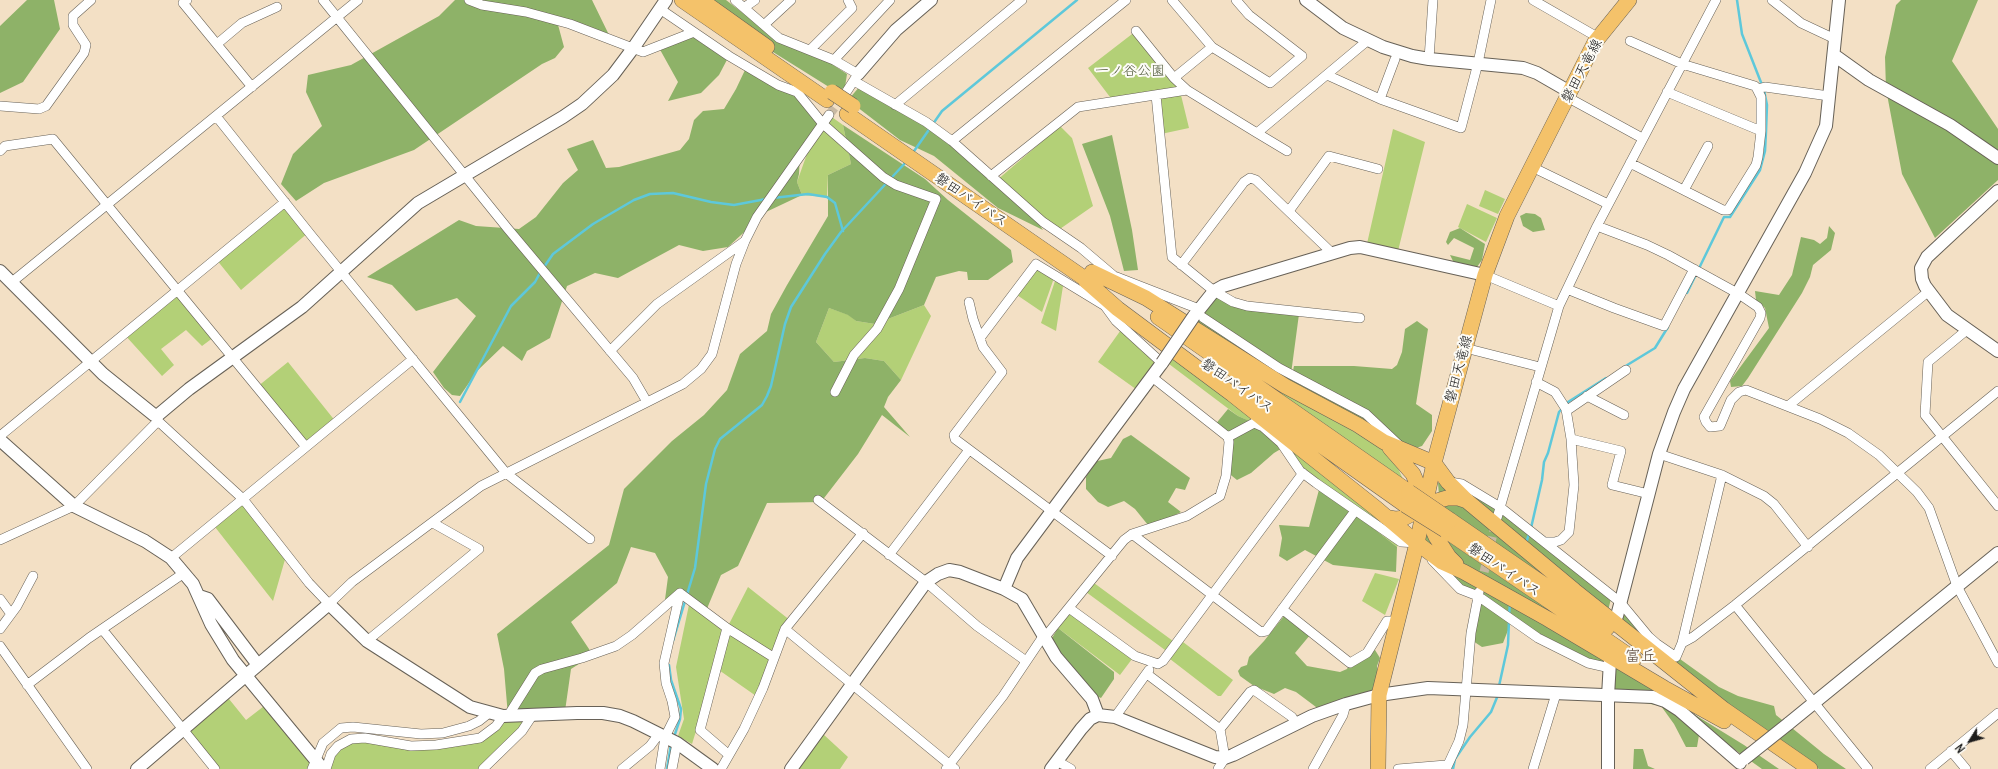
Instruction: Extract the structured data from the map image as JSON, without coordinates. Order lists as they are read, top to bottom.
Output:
{
  "streets": {
    "main road": ["磐田天竜線", "磐田バイパス"]
  },
  "districts": ["富丘"],
  "parks": ["一ノ谷公園"],
  "north": "bottom left"
}
